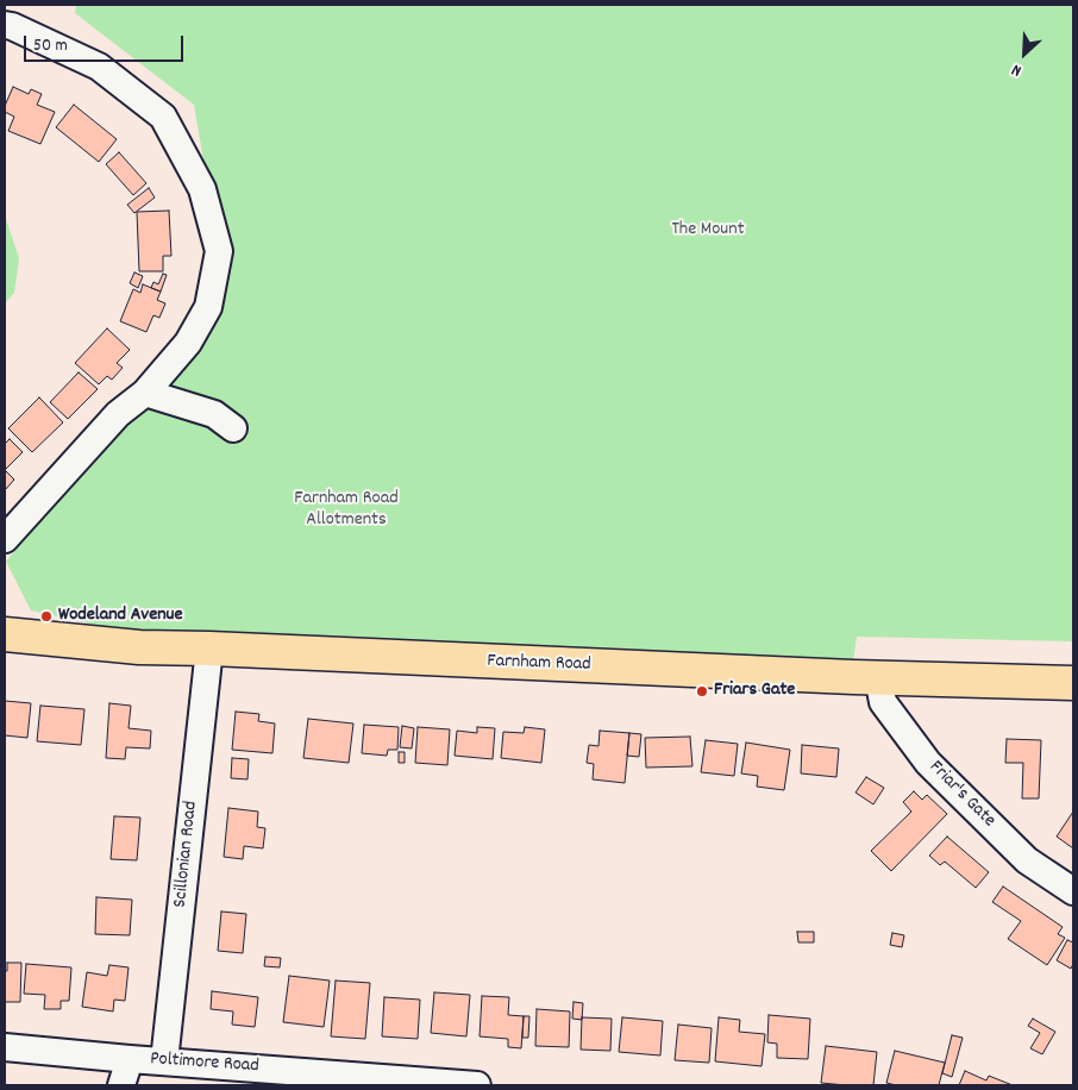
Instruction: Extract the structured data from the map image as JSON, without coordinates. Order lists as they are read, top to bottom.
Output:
{
  "streets": {
    "main road": ["Farnham Road"],
    "street": ["Friar's Gate", "Scillonian Road", "Poltimore Road"]
  },
  "crossings": [
    ["Farnham Road", "Friar's Gate"],
    ["Farnham Road", "Scillonian Road"],
    ["Scillonian Road", "Poltimore Road"]
  ],
  "parks": ["The Mount", "Farnham Road Allotments"],
  "places": ["Wodeland Avenue", "Friars Gate"],
  "scale_bar": "50 m",
  "north": "bottom left"
}
